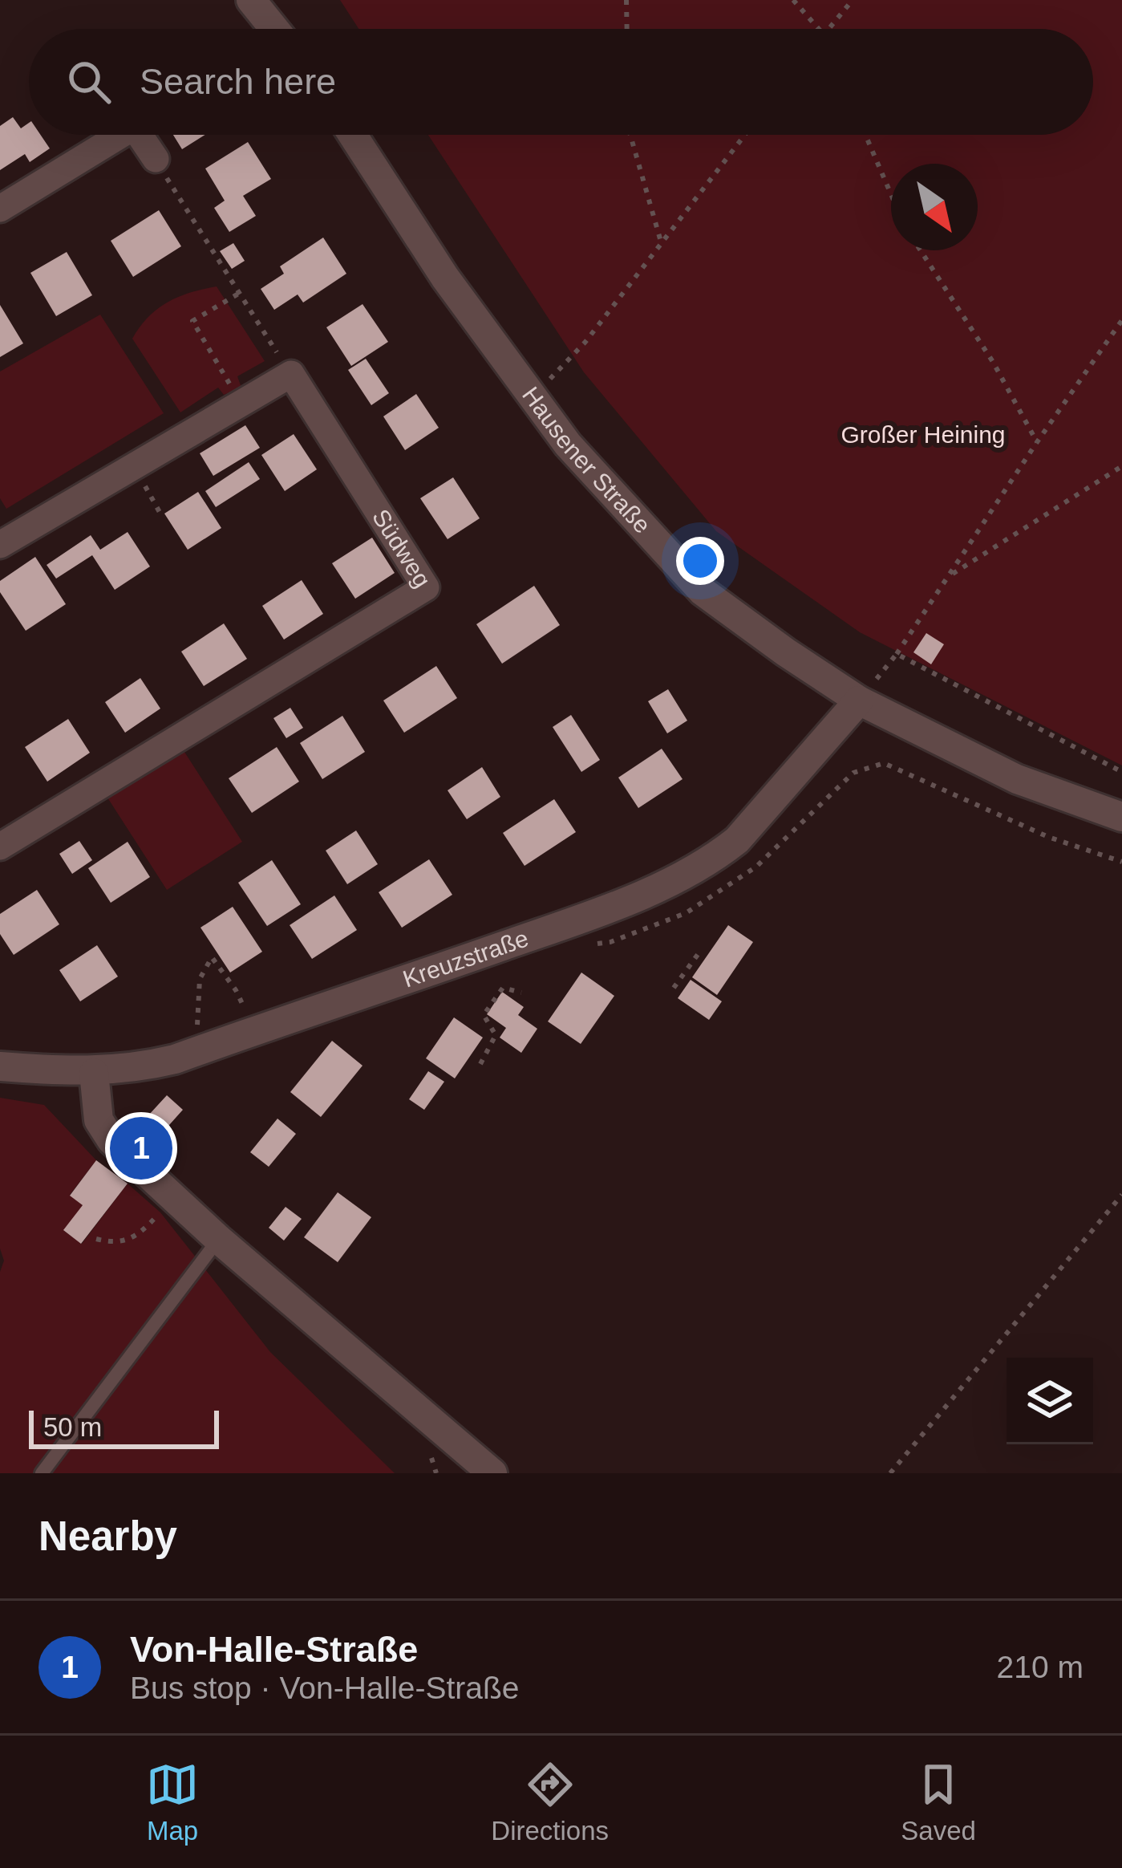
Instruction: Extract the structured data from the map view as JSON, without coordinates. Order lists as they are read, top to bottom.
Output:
{
  "streets": {
    "street": ["Hausener Straße", "Südweg", "Kreuzstraße"]
  },
  "crossings": [
    ["Hausener Straße", "Kreuzstraße"]
  ],
  "parks": ["Großer Heining"],
  "scale_bar": "50 m",
  "north": "bottom right",
  "page": {
    "search": "Search here",
    "pins": "1",
    "scale": "50 m",
    "heading": "Nearby",
    "list": [
      {
        "mark": "1",
        "name": "Von-Halle-Straße",
        "note": "Bus stop · Von-Halle-Straße",
        "value": "210 m"
      }
    ],
    "nav": ["Map", "Directions", "Saved"]
  }
}
